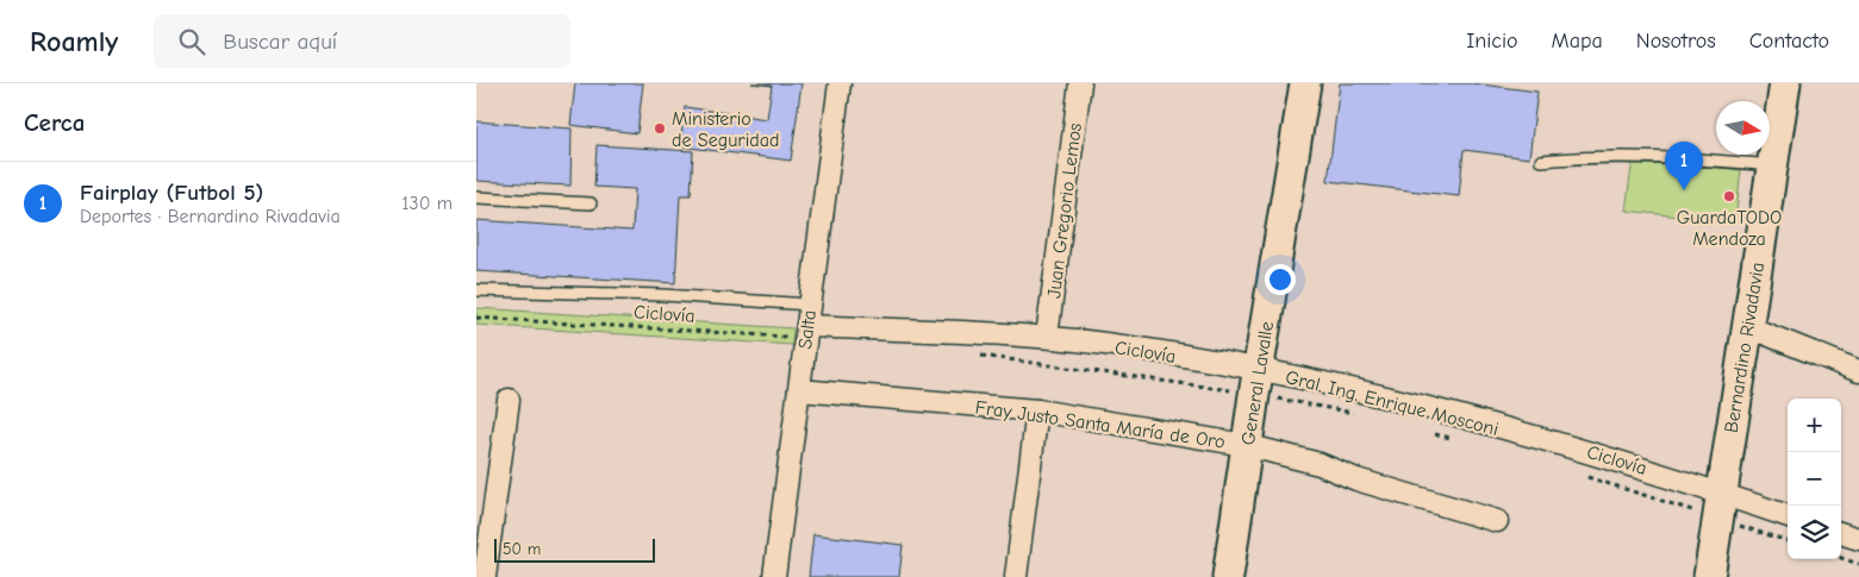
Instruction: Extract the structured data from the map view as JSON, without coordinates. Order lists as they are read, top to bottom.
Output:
{
  "streets": {
    "main road": ["Bernardino Rivadavia", "General Lavalle"],
    "street": [
      "Juan Gregorio Lemos",
      "Salta",
      "Gral. Ing. Enrique Mosconi",
      "Fray Justo Santa María de Oro"
    ],
    "path": ["Ciclovía"]
  },
  "crossings": [
    ["Juan Gregorio Lemos", "Gral. Ing. Enrique Mosconi"],
    ["Ciclovía", "Salta"],
    ["Ciclovía", "Gral. Ing. Enrique Mosconi"],
    ["Salta", "Gral. Ing. Enrique Mosconi"],
    ["Salta", "Fray Justo Santa María de Oro"],
    ["Bernardino Rivadavia", "Gral. Ing. Enrique Mosconi"],
    ["General Lavalle", "Gral. Ing. Enrique Mosconi"],
    ["General Lavalle", "Fray Justo Santa María de Oro"]
  ],
  "places": ["Ministerio de Seguridad", "GuardaTODO Mendoza"],
  "scale_bar": "50 m",
  "north": "right",
  "page": {
    "header": "Roamly",
    "search": "Buscar aquí",
    "nav": [
      "Inicio",
      "Mapa",
      "Nosotros",
      "Contacto"
    ],
    "heading": "Cerca",
    "pins": "1",
    "list": [
      {
        "mark": "1",
        "name": "Fairplay (Futbol 5)",
        "note": "Deportes · Bernardino Rivadavia",
        "value": "130 m"
      }
    ],
    "map_buttons": ["+", "−"],
    "scale": "50 m"
  }
}
